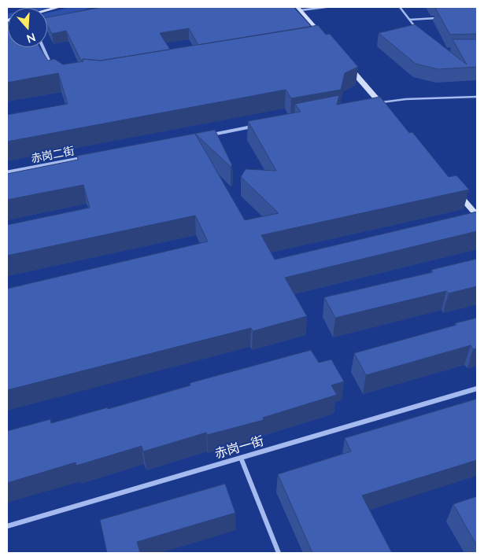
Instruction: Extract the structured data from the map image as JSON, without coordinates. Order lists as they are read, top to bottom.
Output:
{
  "streets": {
    "street": ["赤岗二街", "赤岗一街"]
  },
  "north": "bottom"
}
